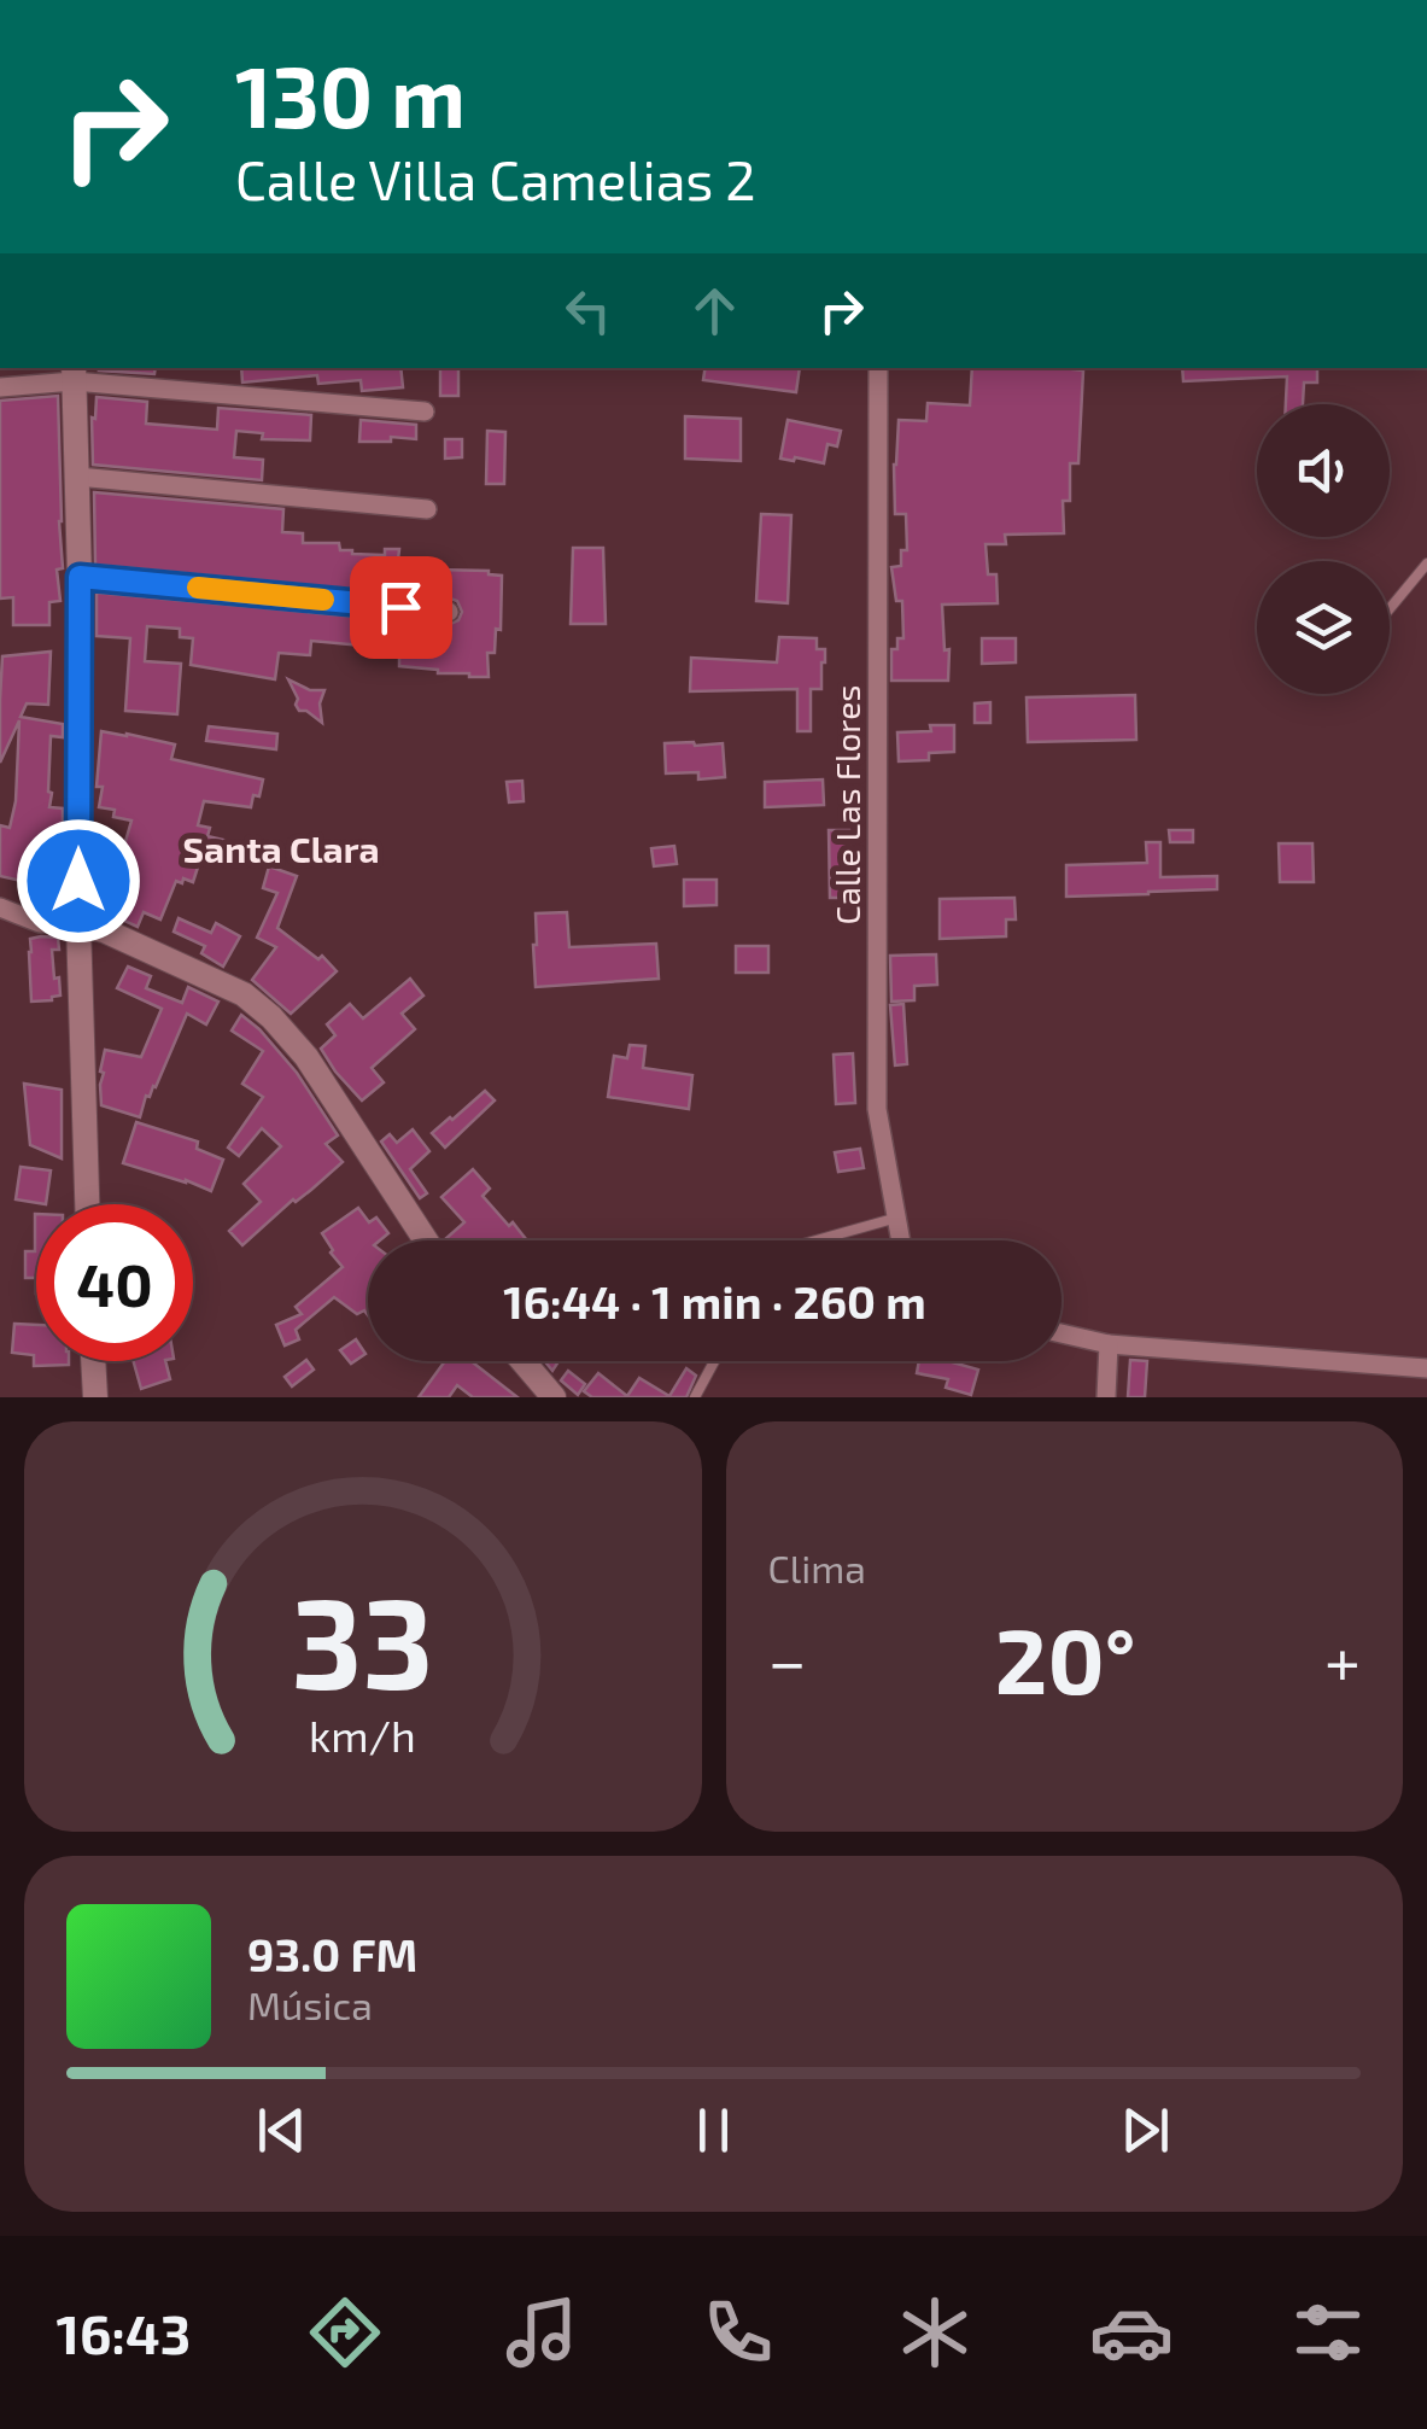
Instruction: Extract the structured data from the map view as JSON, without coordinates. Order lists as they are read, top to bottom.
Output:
{
  "streets": {
    "street": ["Calle Las Flores"]
  },
  "districts": ["Santa Clara"],
  "page": {
    "turn": ["130 m", "Calle Villa Camelias 2"],
    "limit": "40",
    "trip": "16:44 · 1 min · 260 m",
    "tile": "Clima",
    "heat": ["−", "20°", "+"],
    "song": ["93.0 FM", "Música"],
    "tabs": "16:43",
    "gauge": ["33", "km/h"]
  }
}
